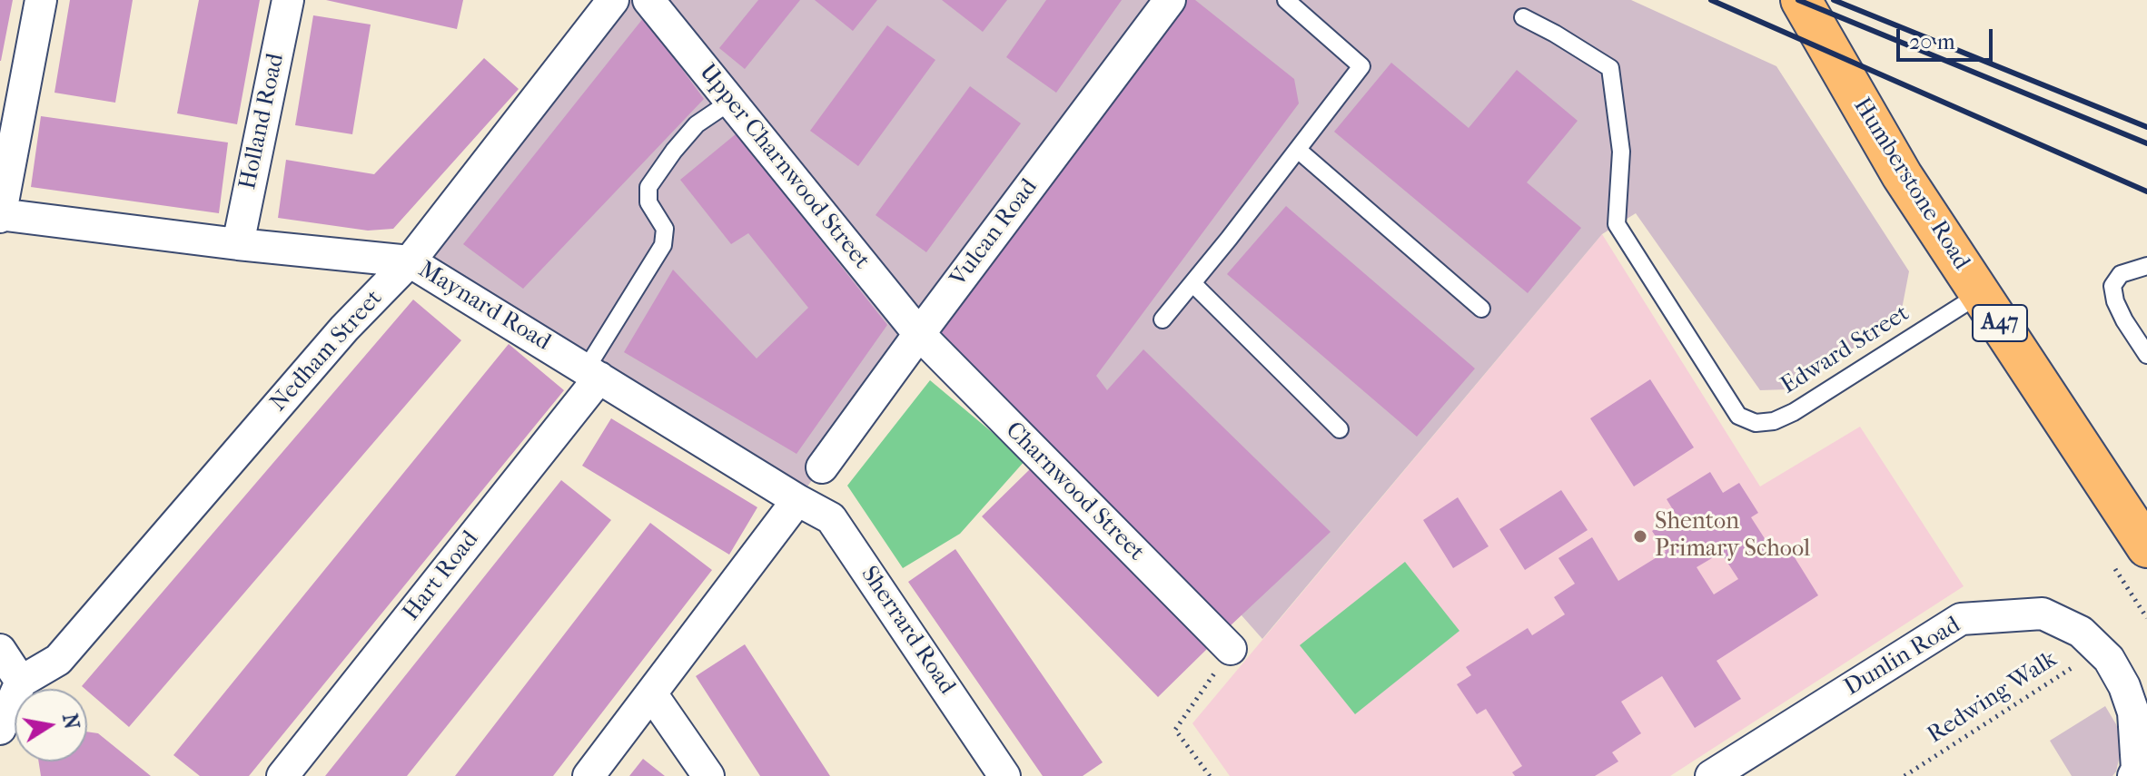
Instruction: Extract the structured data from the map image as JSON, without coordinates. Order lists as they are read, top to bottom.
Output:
{
  "streets": {
    "main road": ["Humberstone Road", "A47"],
    "street": [
      "Holland Road",
      "Upper Charnwood Street",
      "Vulcan Road",
      "Maynard Road",
      "Nedham Street",
      "Charnwood Street",
      "Hart Road",
      "Sherrard Road",
      "Dunlin Road"
    ],
    "lane": ["Edward Street"],
    "path": ["Redwing Walk"]
  },
  "crossings": [
    ["Holland Road", "Maynard Road"],
    ["Upper Charnwood Street", "Vulcan Road"],
    ["Upper Charnwood Street", "Charnwood Street"],
    ["Humberstone Road", "Edward Street"],
    ["Vulcan Road", "Charnwood Street"],
    ["Maynard Road", "Nedham Street"],
    ["Maynard Road", "Hart Road"],
    ["Maynard Road", "Sherrard Road"],
    ["Dunlin Road", "Redwing Walk"]
  ],
  "places": ["Shenton Primary School"],
  "scale_bar": "20 m",
  "north": "right"
}
